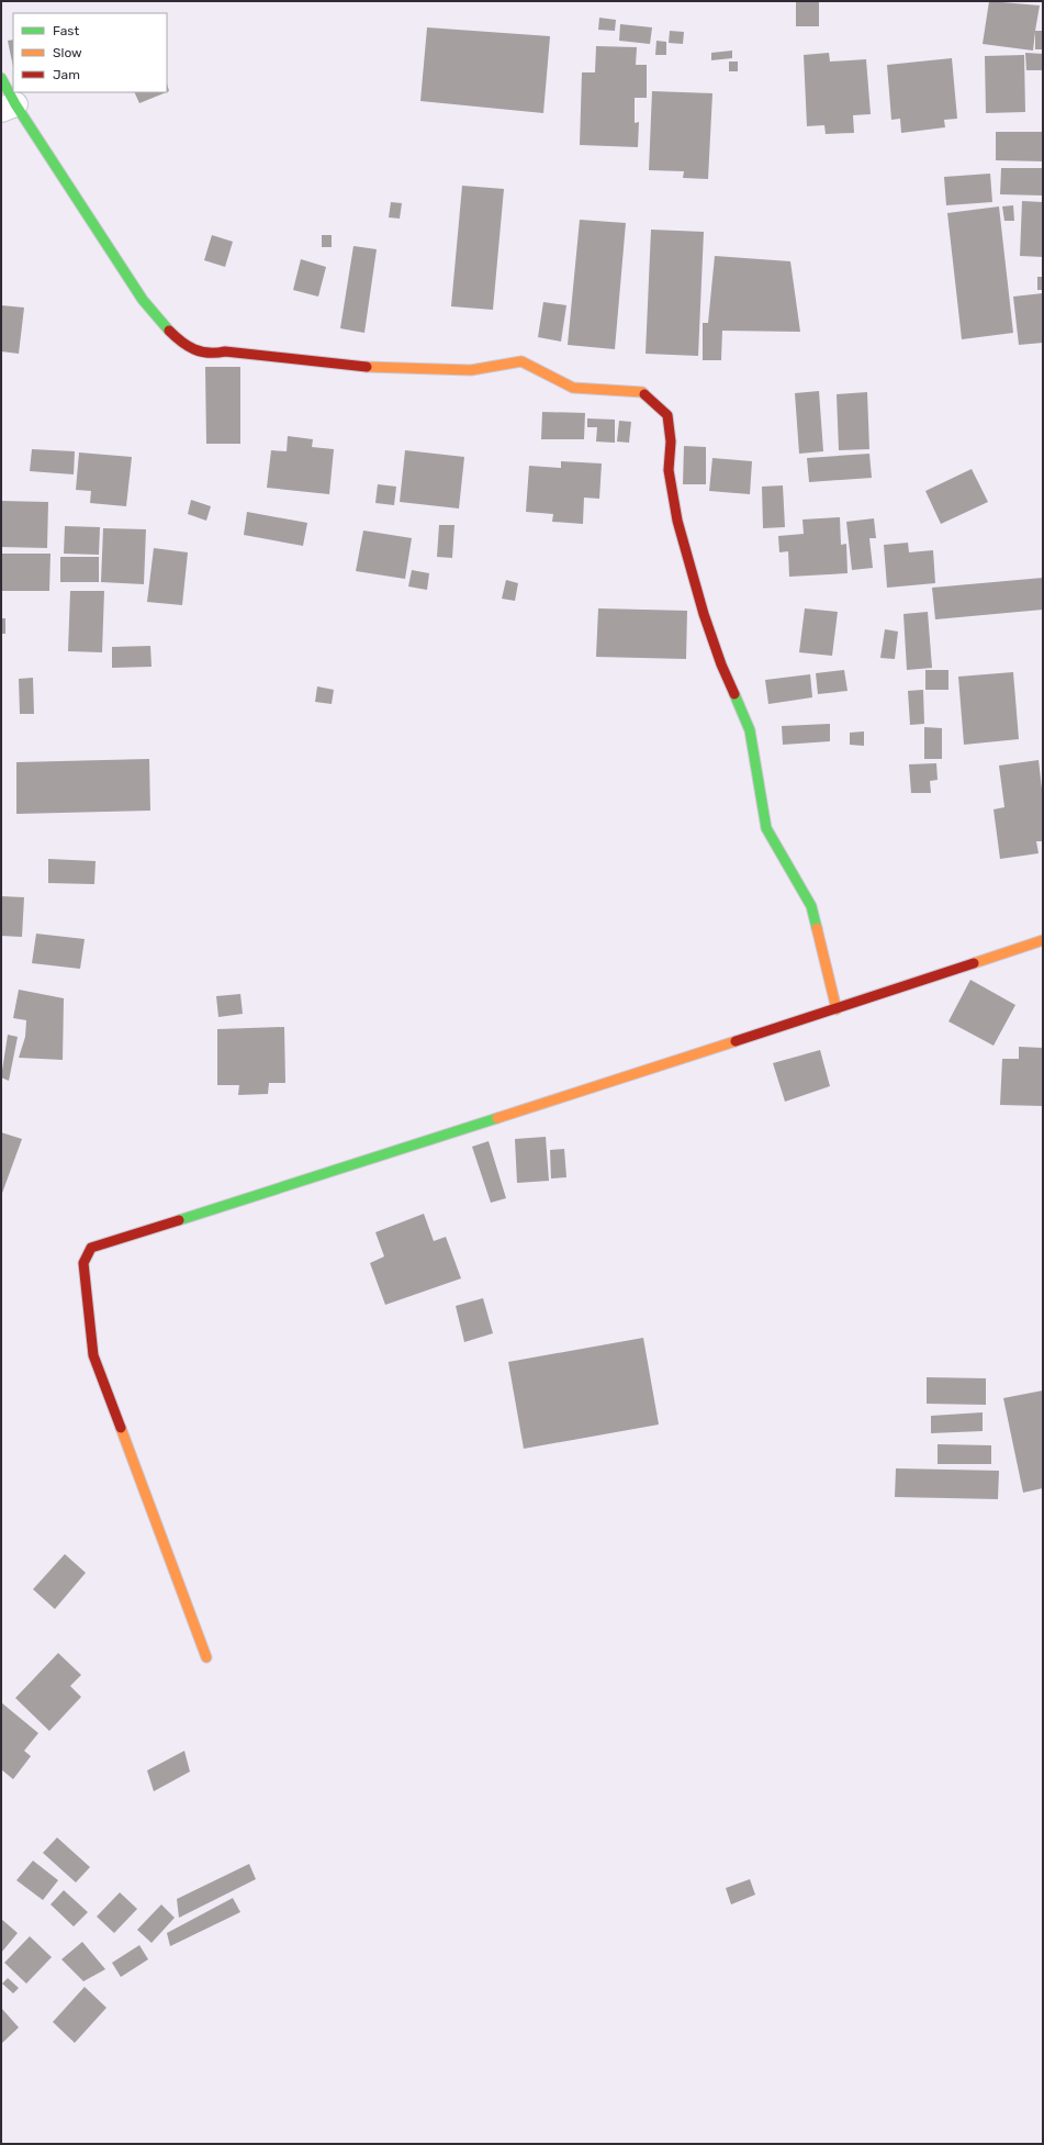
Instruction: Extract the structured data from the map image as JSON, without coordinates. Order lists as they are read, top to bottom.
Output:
{
  "legend": ["Fast", "Slow", "Jam"]
}
